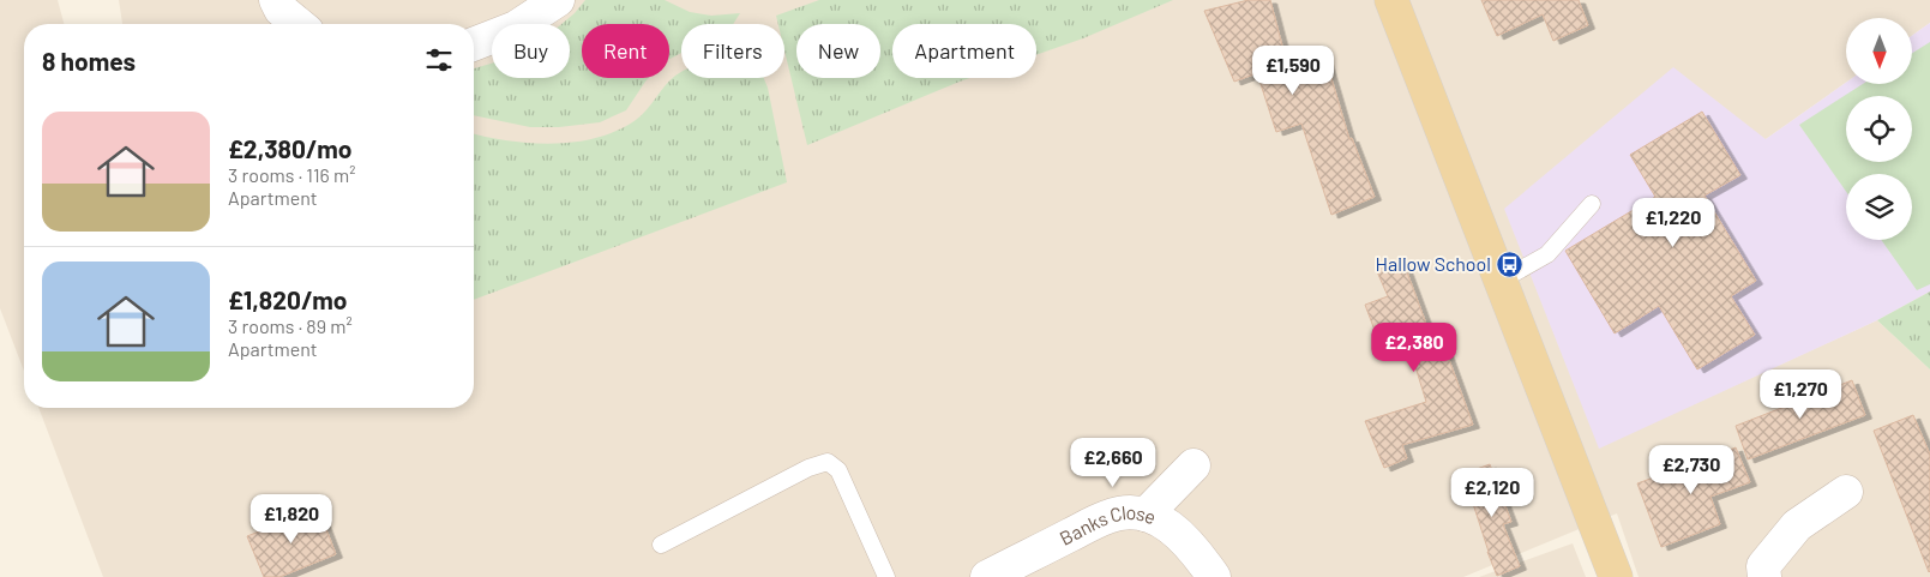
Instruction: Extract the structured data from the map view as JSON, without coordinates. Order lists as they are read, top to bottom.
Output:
{
  "streets": {
    "street": ["Banks Close"]
  },
  "places": {
    "bus stop": ["Hallow School"]
  },
  "north": "bottom",
  "page": {
    "chip": [
      "Buy",
      "Rent",
      "Filters",
      "New",
      "Apartment"
    ],
    "heading": "8 homes",
    "price": [
      "£1,590",
      "£1,220",
      "£2,380",
      "£1,270",
      "£2,660",
      "£2,730",
      "£2,120",
      "£1,820"
    ],
    "list": [
      {
        "name": "£2,380/mo",
        "note": "3 rooms · 116 m² · Apartment"
      },
      {
        "name": "£1,820/mo",
        "note": "3 rooms · 89 m² · Apartment"
      }
    ]
  }
}
